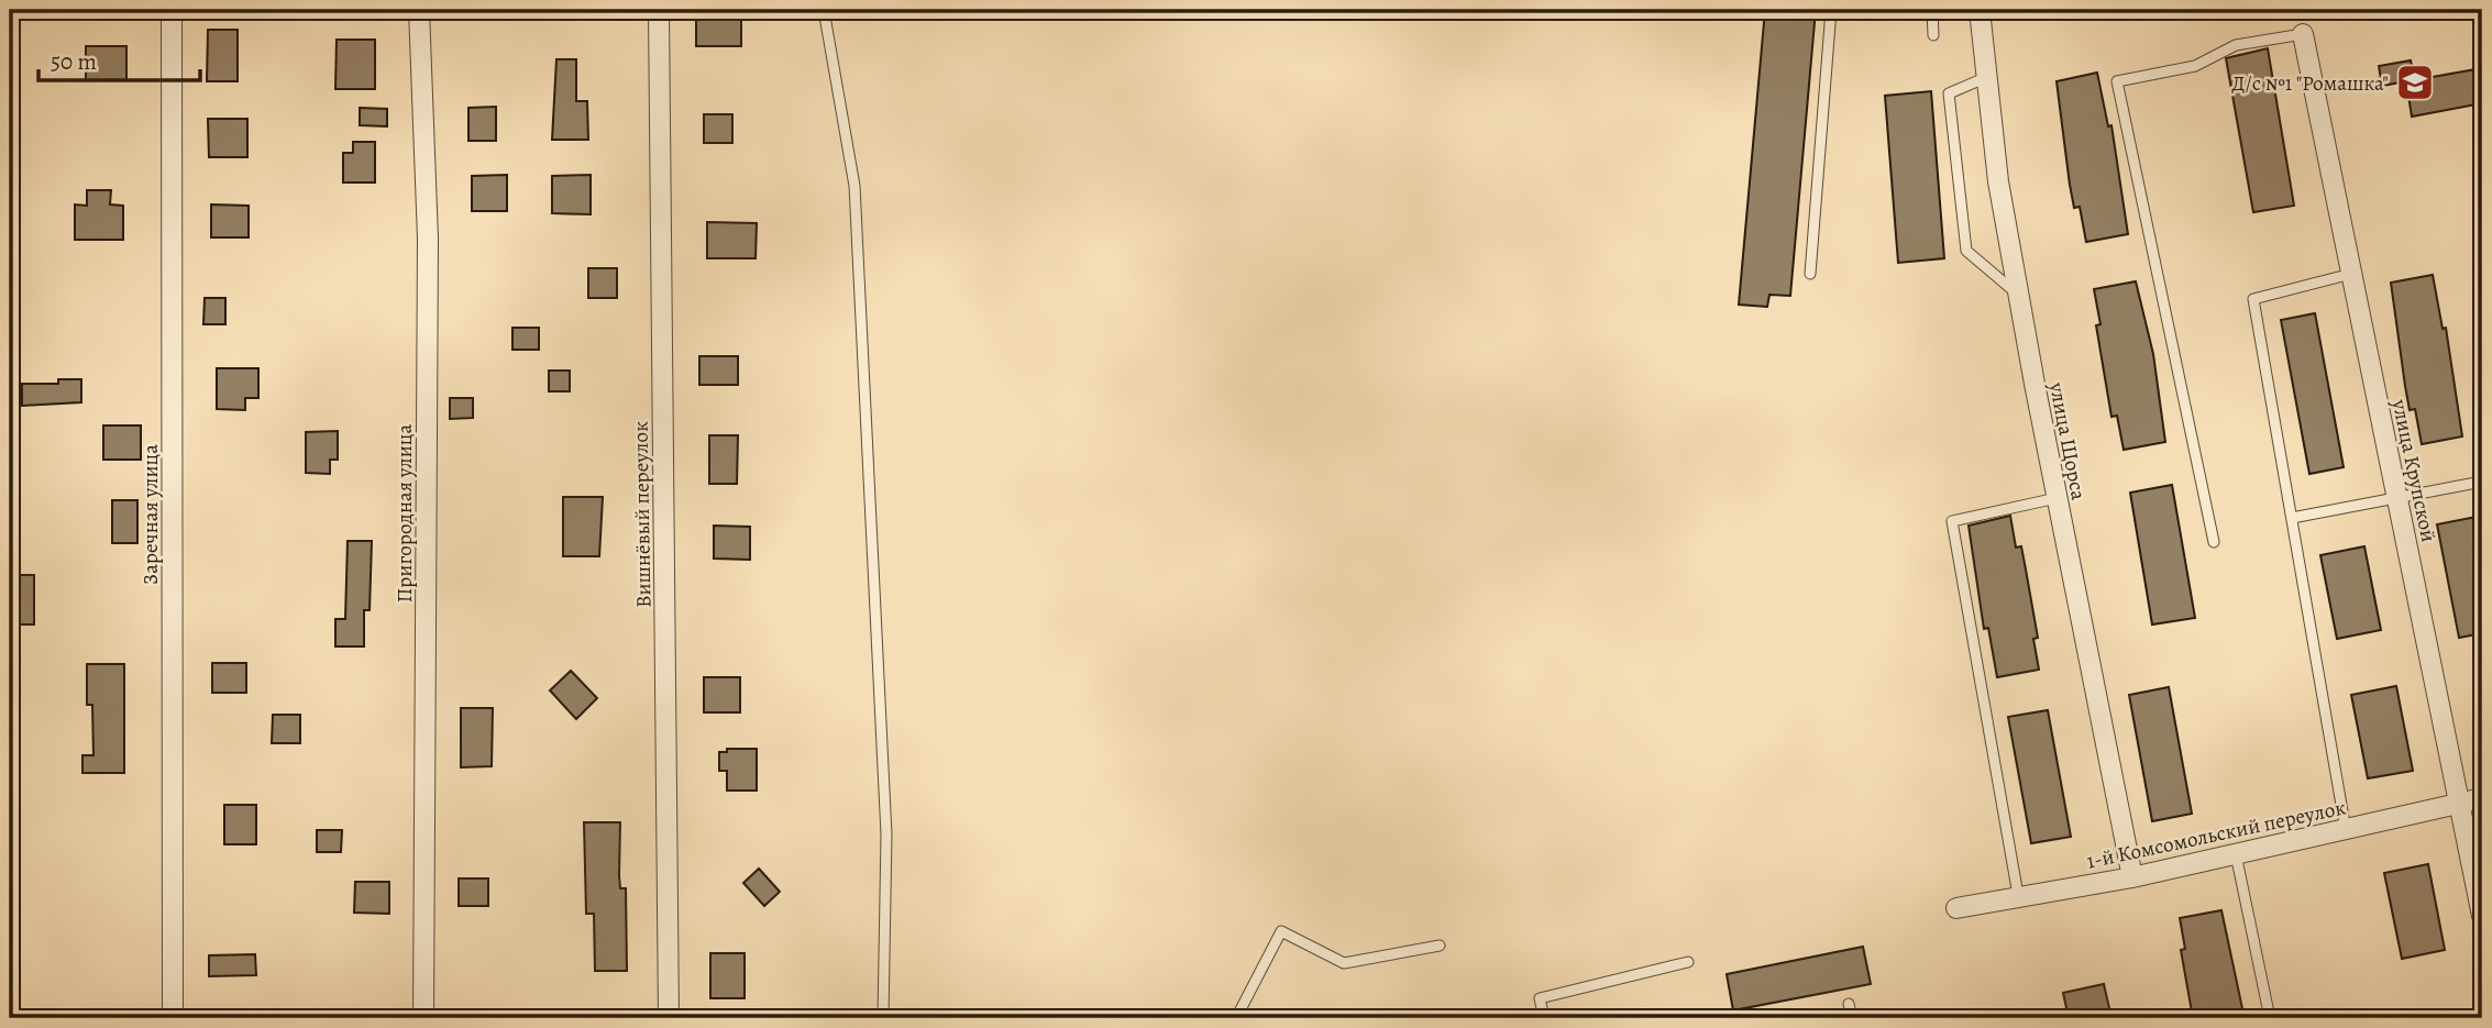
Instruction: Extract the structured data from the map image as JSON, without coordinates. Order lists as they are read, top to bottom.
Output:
{
  "streets": {
    "street": [
      "улица Щорса",
      "улица Крупской",
      "Пригородная улица",
      "Заречная улица",
      "Вишнёвый переулок",
      "1-й Комсомольский переулок"
    ]
  },
  "crossings": [
    ["улица Щорса", "1-й Комсомольский переулок"],
    ["улица Крупской", "1-й Комсомольский переулок"]
  ],
  "places": {
    "school or university": ["Д/с №1 \"Ромашка\""]
  },
  "scale_bar": "50 m"
}
